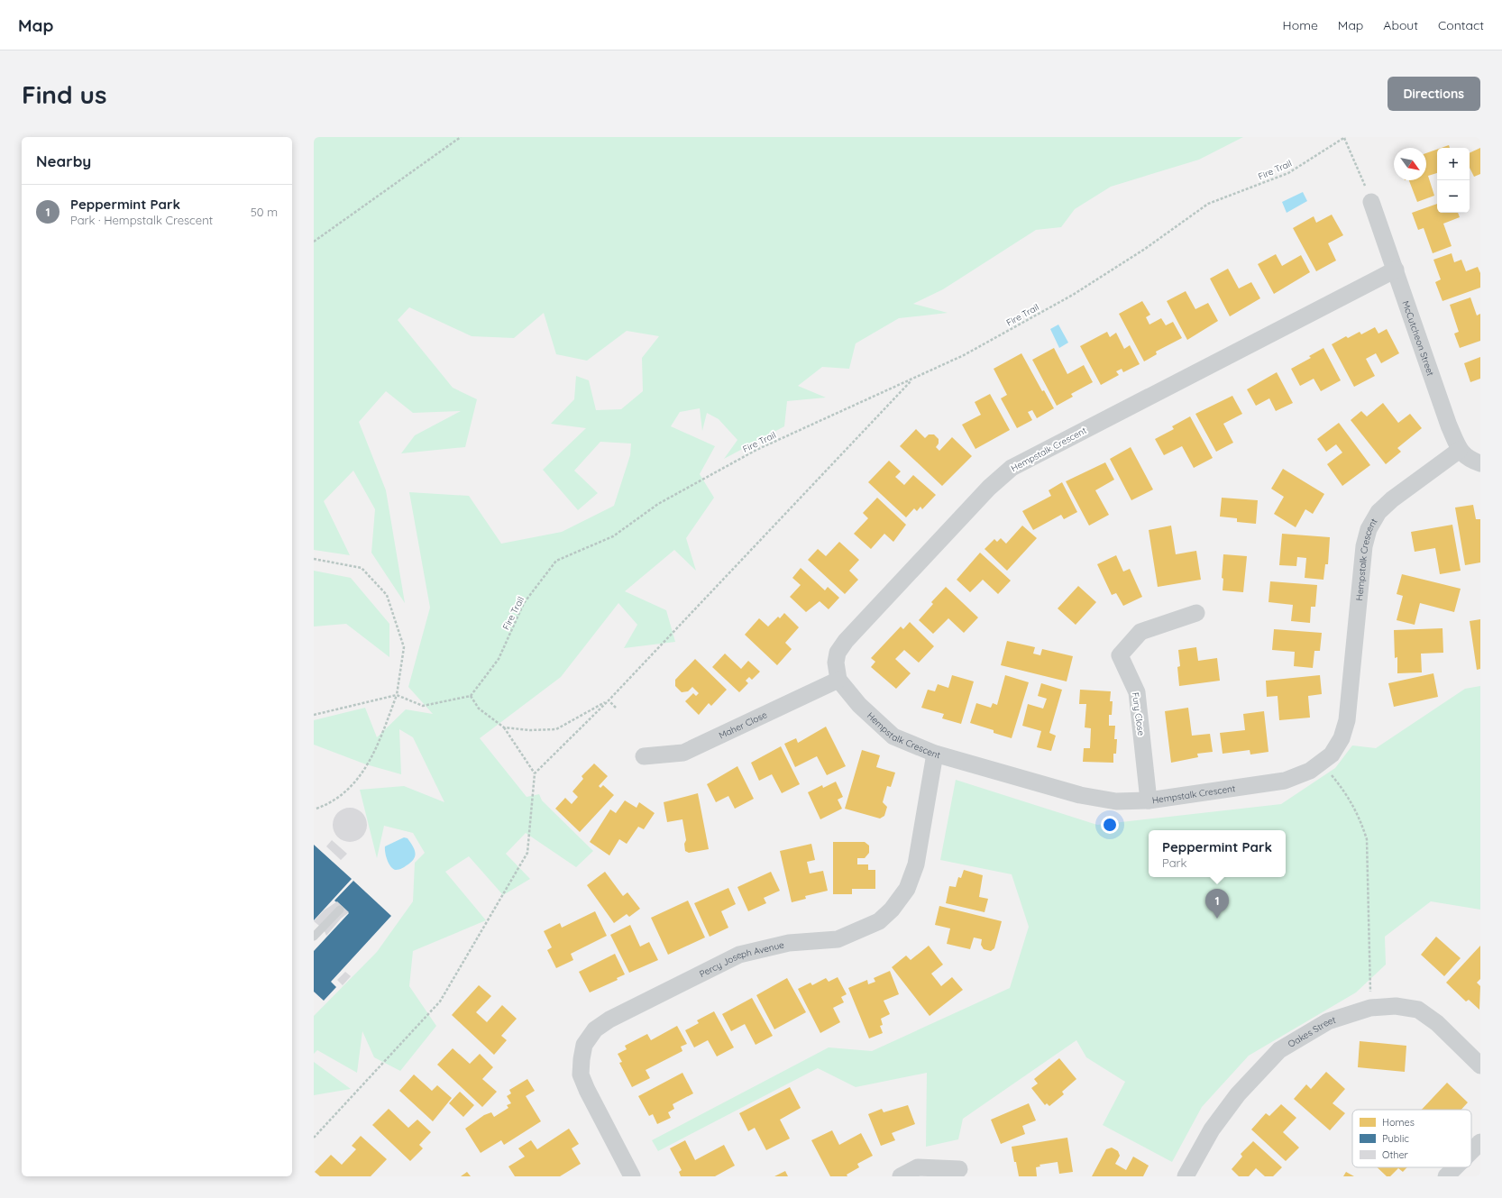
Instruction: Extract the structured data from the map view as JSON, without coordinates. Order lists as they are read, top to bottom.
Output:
{
  "streets": {
    "street": [
      "McCutcheon Street",
      "Hempstalk Crescent",
      "Fury Close",
      "Maher Close",
      "Percy Joseph Avenue",
      "Oakes Street"
    ],
    "path": ["Fire Trail"]
  },
  "crossings": [
    ["McCutcheon Street", "Hempstalk Crescent"],
    ["Hempstalk Crescent", "Fury Close"],
    ["Hempstalk Crescent", "Maher Close"],
    ["Hempstalk Crescent", "Percy Joseph Avenue"]
  ],
  "legend": ["Homes", "Public", "Other"],
  "north": "bottom right",
  "page": {
    "header": "Map",
    "nav": [
      "Home",
      "Map",
      "About",
      "Contact"
    ],
    "buttons": "Directions",
    "title": "Find us",
    "heading": "Nearby",
    "map_buttons": ["+", "−"],
    "list": [
      {
        "mark": "1",
        "name": "Peppermint Park",
        "note": "Park · Hempstalk Crescent",
        "value": "50 m"
      }
    ],
    "popup": ["Peppermint Park", "Park"],
    "pins": "1"
  }
}
